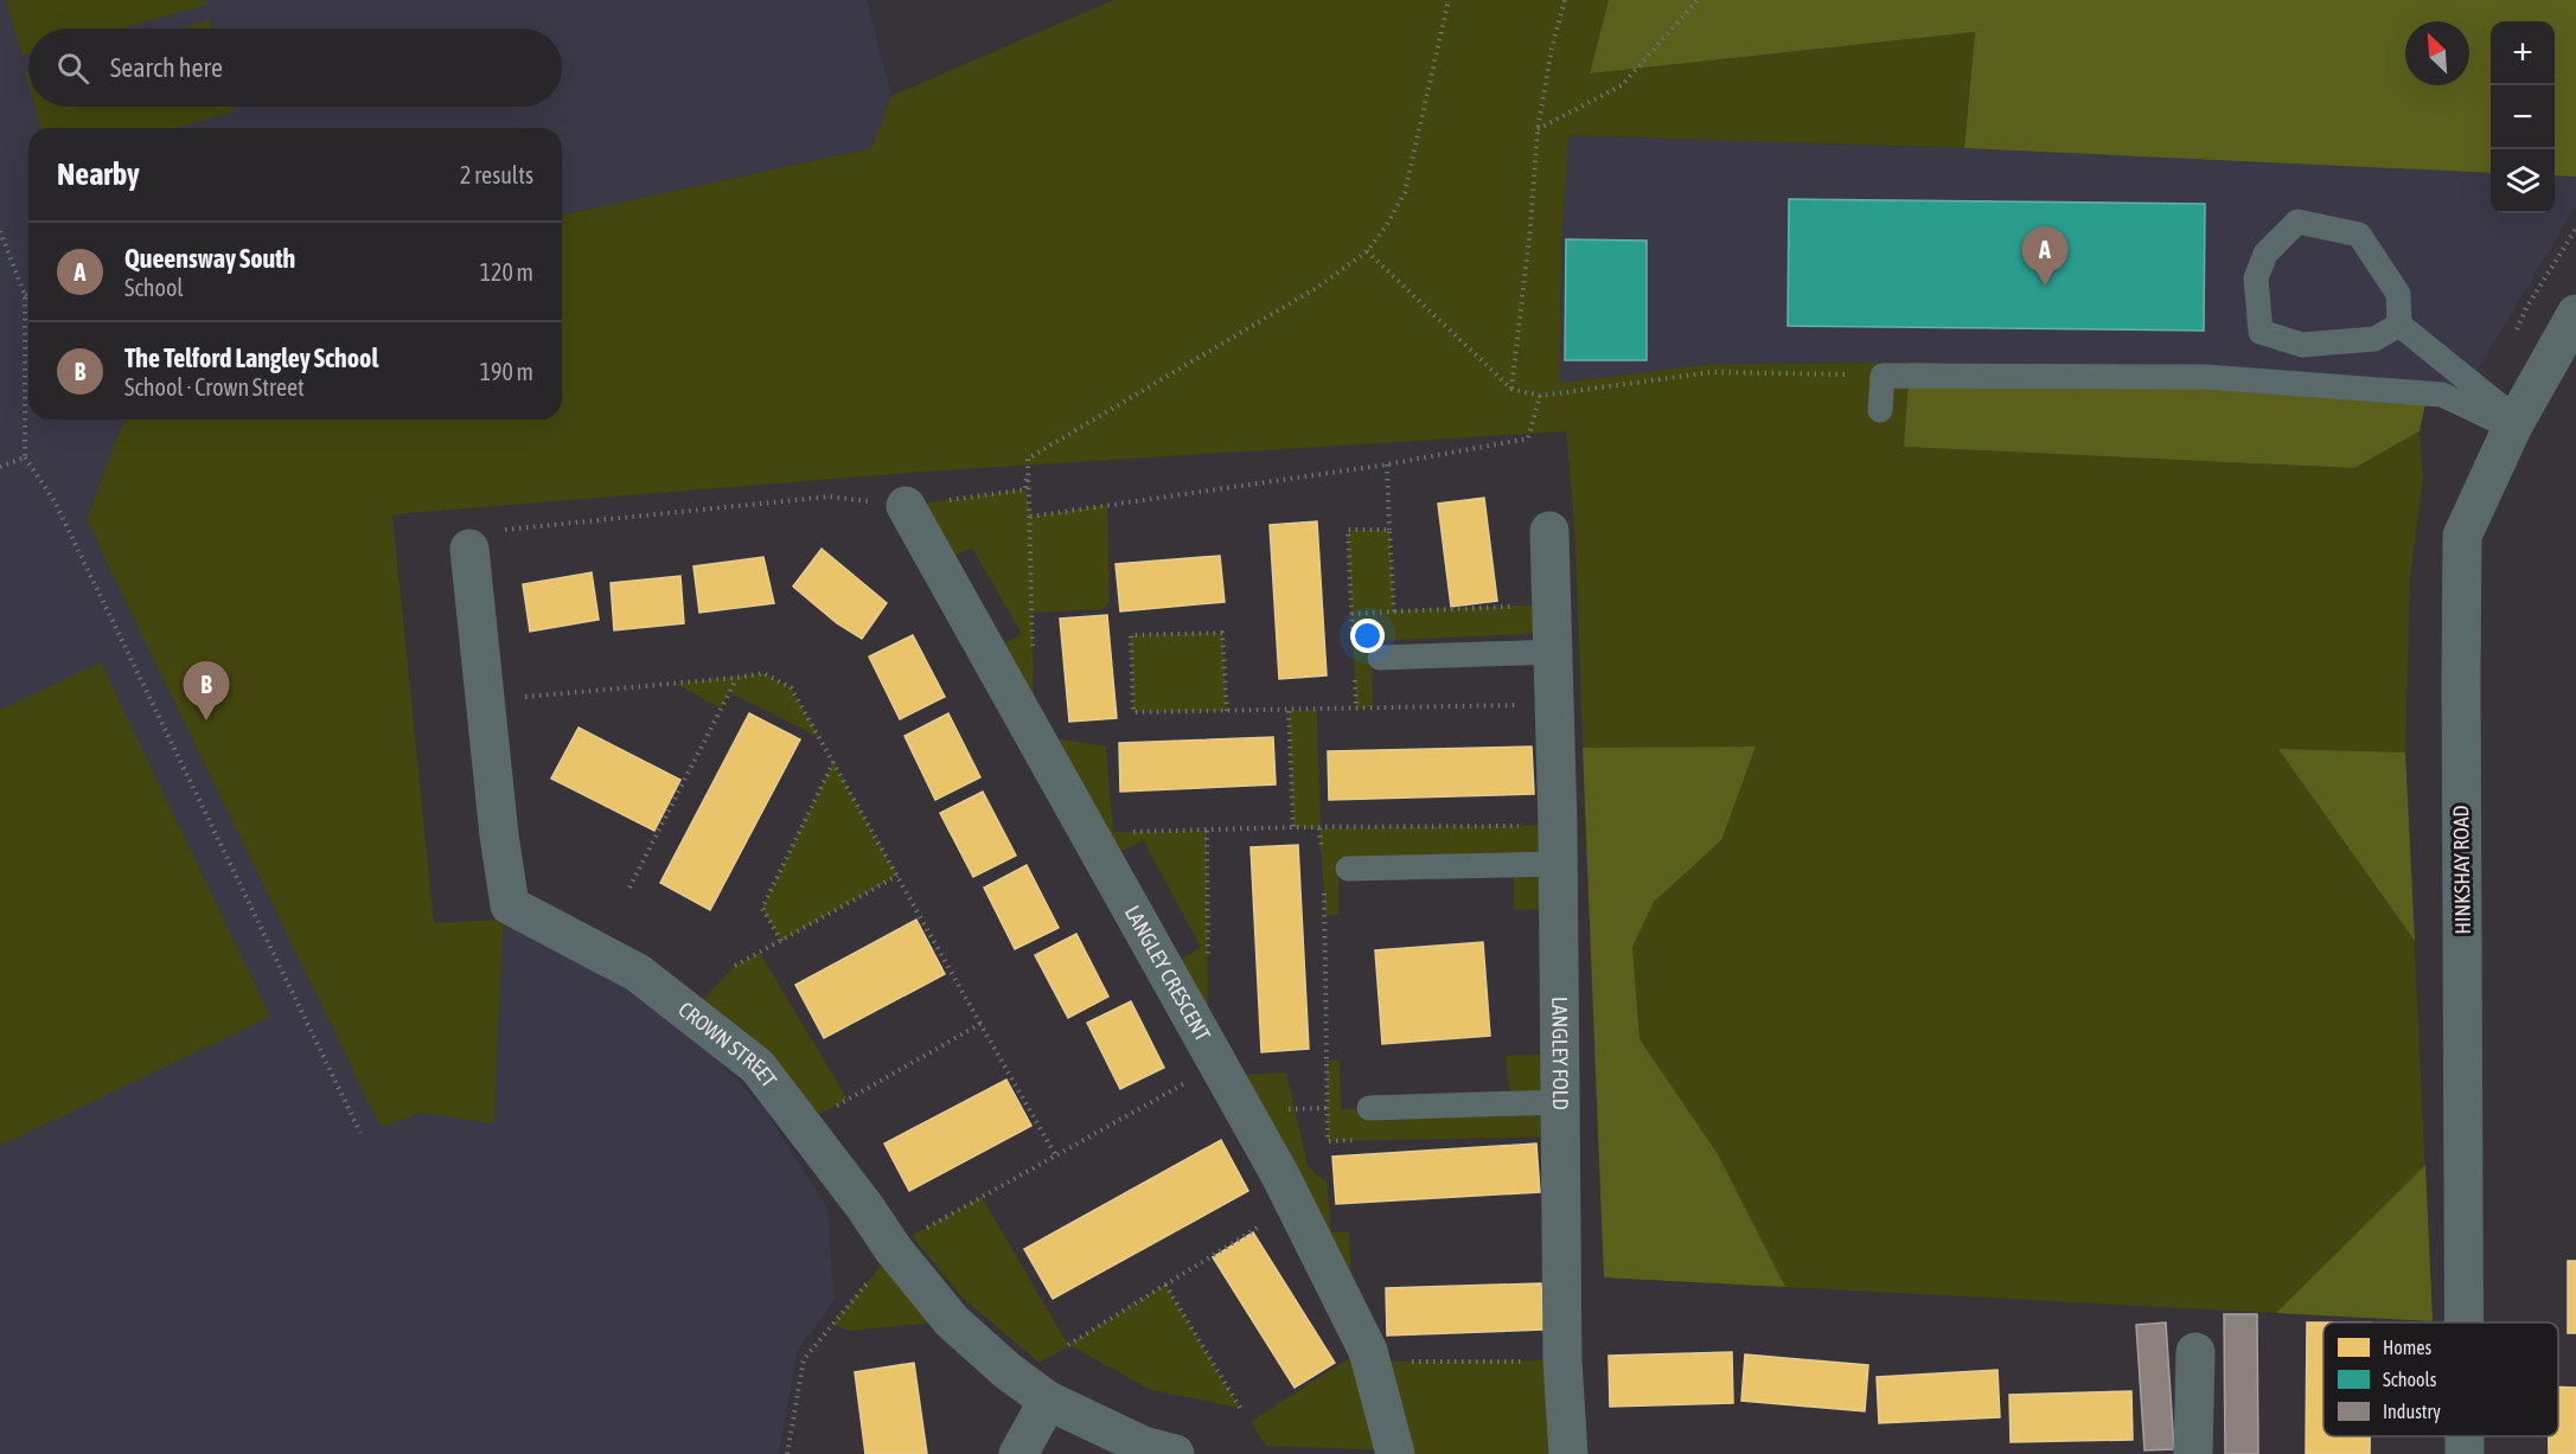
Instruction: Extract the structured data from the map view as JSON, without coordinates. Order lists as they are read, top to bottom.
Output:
{
  "streets": {
    "street": [
      "HINKSHAY ROAD",
      "LANGLEY CRESCENT",
      "CROWN STREET",
      "LANGLEY FOLD"
    ]
  },
  "legend": ["Homes", "Schools", "Industry"],
  "north": "top left",
  "page": {
    "map_buttons": ["+", "−"],
    "search": "Search here",
    "heading": ["Nearby", "2 results"],
    "list": [
      {
        "mark": "A",
        "name": "Queensway South",
        "note": "School",
        "value": "120 m"
      },
      {
        "mark": "B",
        "name": "The Telford Langley School",
        "note": "School · Crown Street",
        "value": "190 m"
      }
    ],
    "pins": ["A", "B"]
  }
}
